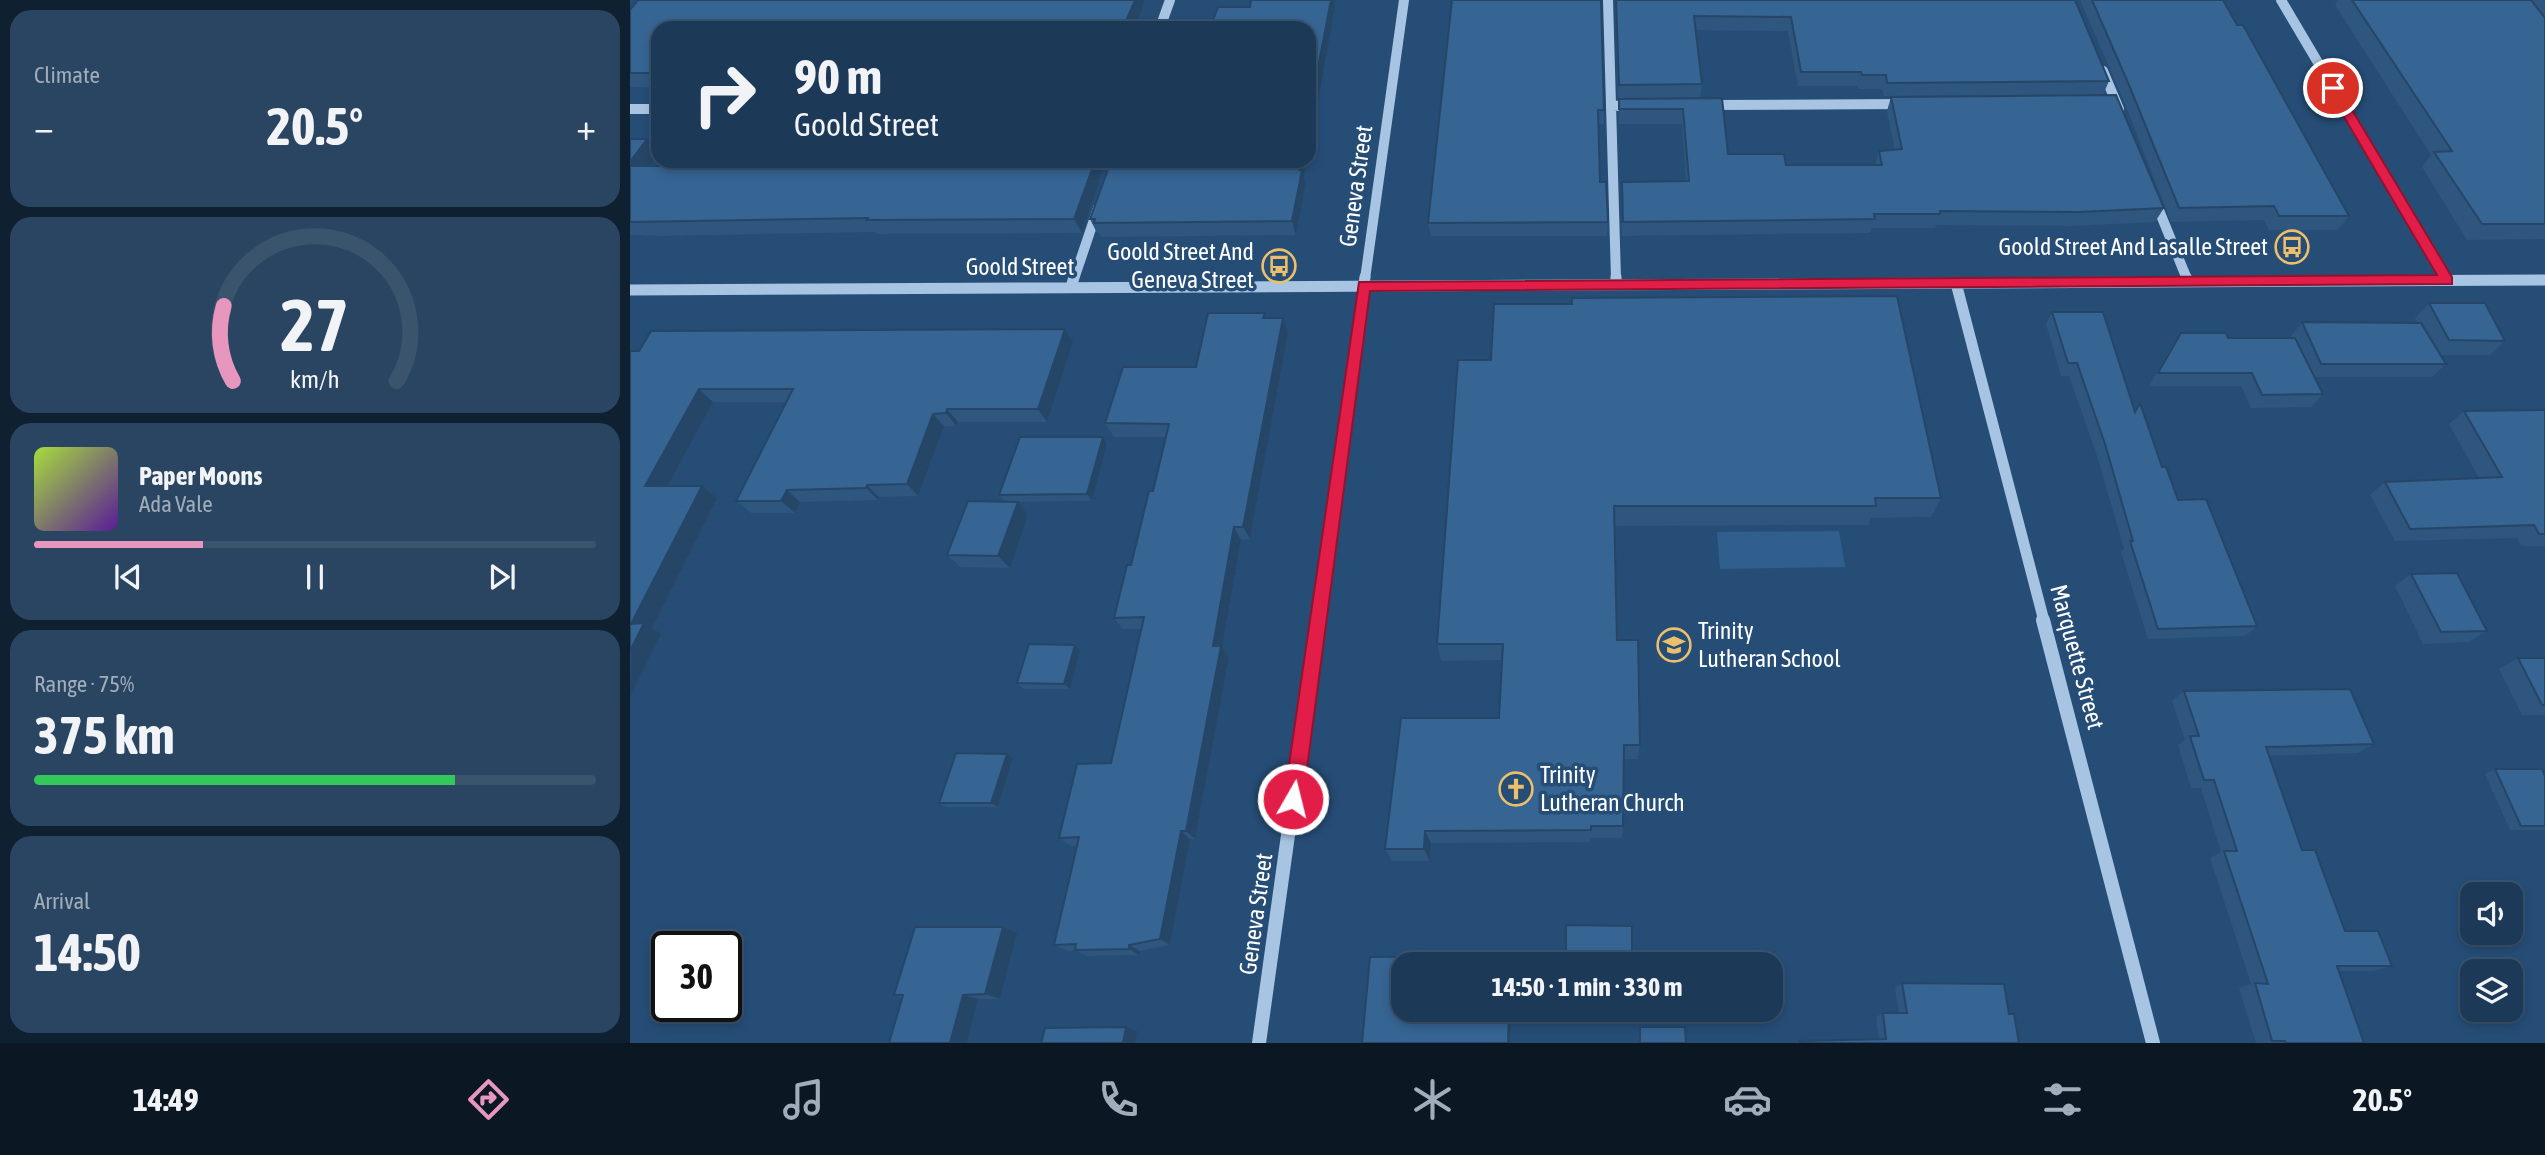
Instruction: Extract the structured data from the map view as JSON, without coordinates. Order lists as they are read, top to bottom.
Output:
{
  "streets": {
    "street": ["Geneva Street", "Goold Street", "Marquette Street"]
  },
  "crossings": [
    ["Geneva Street", "Goold Street"],
    ["Goold Street", "Marquette Street"]
  ],
  "places": {
    "bus stop": ["Goold Street And Lasalle Street", "Goold Street And Geneva Street"],
    "school or university": ["Trinity Lutheran School"],
    "church": ["Trinity Lutheran Church"]
  },
  "page": {
    "tile": [
      "Climate",
      ["Range · 75%", "375 km"],
      ["Arrival", "14:50"]
    ],
    "turn": ["90 m", "Goold Street"],
    "heat": ["−", "20.5°", "+"],
    "song": ["Paper Moons", "Ada Vale"],
    "limit": "30",
    "trip": "14:50 · 1 min · 330 m",
    "tabs": ["14:49", "20.5°"],
    "gauge": ["27", "km/h"]
  }
}
